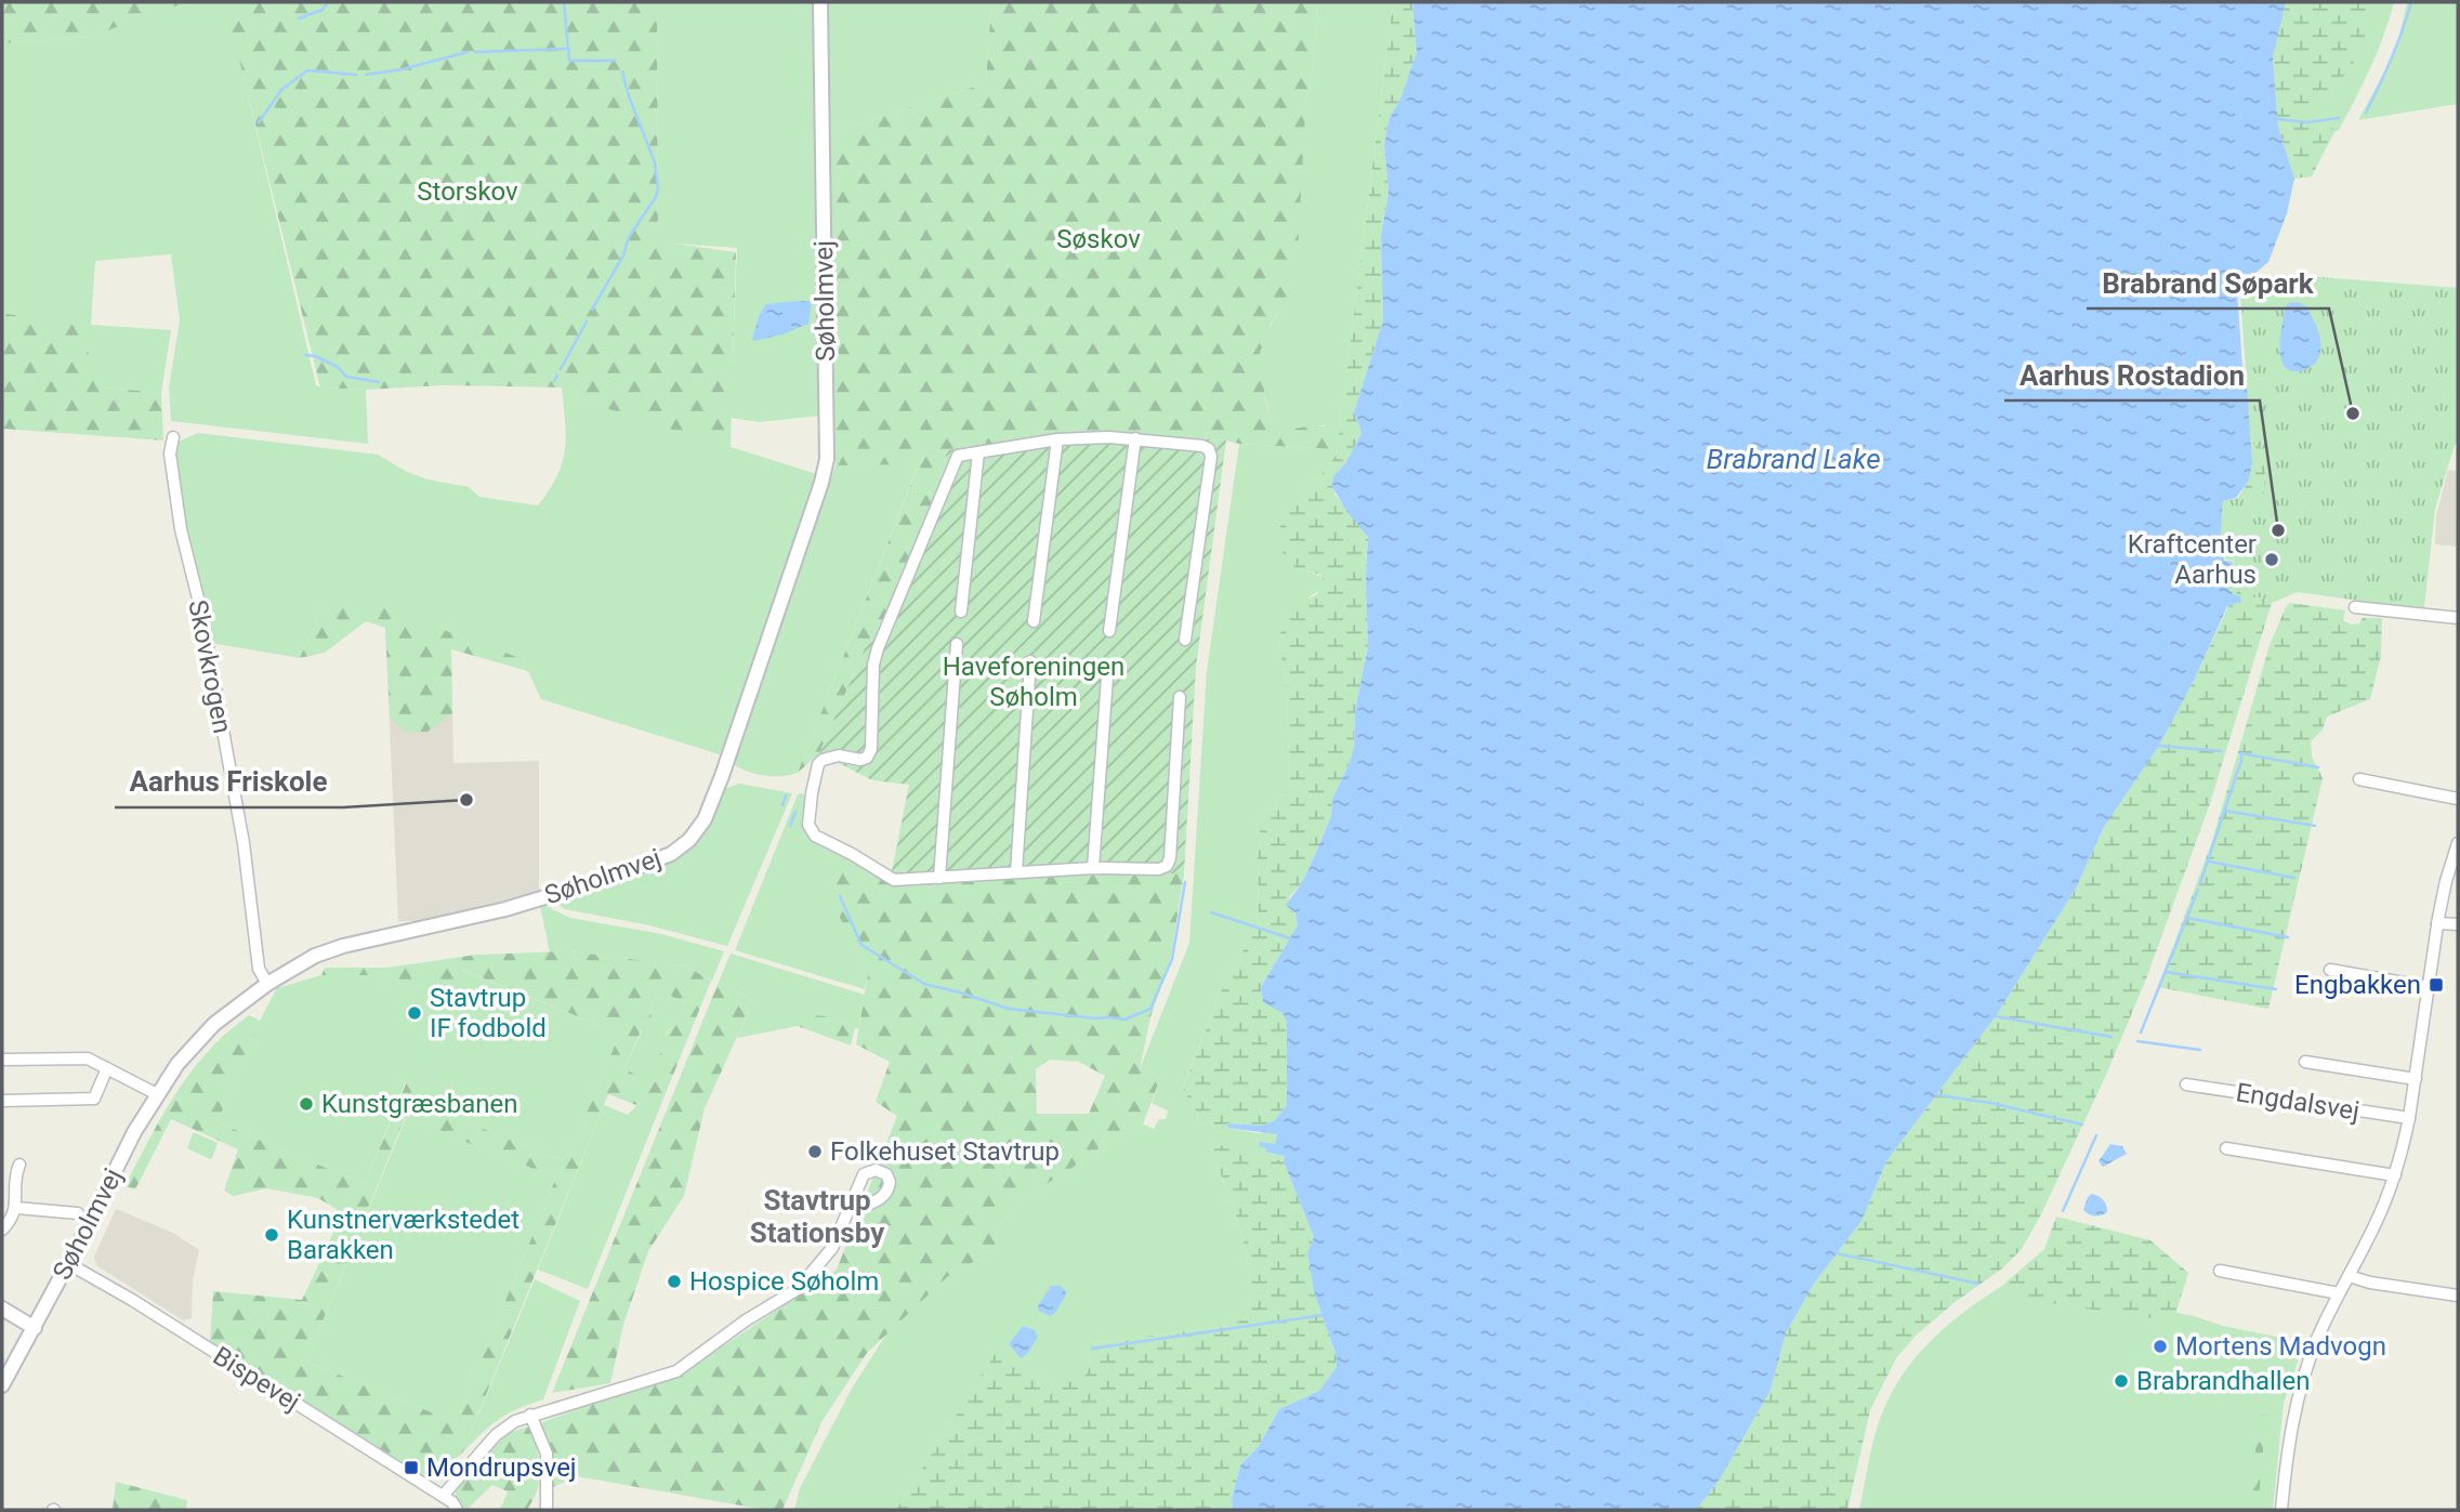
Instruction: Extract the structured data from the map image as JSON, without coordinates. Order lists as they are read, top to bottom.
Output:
{
  "streets": {
    "street": [
      "Søholmvej",
      "Skovkrogen",
      "Engdalsvej",
      "Bispevej"
    ]
  },
  "crossings": [
    ["Søholmvej", "Skovkrogen"],
    ["Søholmvej", "Bispevej"]
  ],
  "districts": ["Stavtrup Stationsby"],
  "water": ["Brabrand Lake"],
  "parks": ["Storskov", "Søskov", "Haveforeningen Søholm"],
  "places": {
    "other": [
      "Brabrand Søpark",
      "Aarhus Rostadion",
      "Kraftcenter Aarhus",
      "Aarhus Friskole",
      "Stavtrup IF fodbold",
      "Kunstgræsbanen",
      "Folkehuset Stavtrup",
      "Kunstnerværkstedet Barakken",
      "Hospice Søholm",
      "Mortens Madvogn",
      "Brabrandhallen"
    ],
    "transit": ["Engbakken", "Mondrupsvej"]
  }
}
